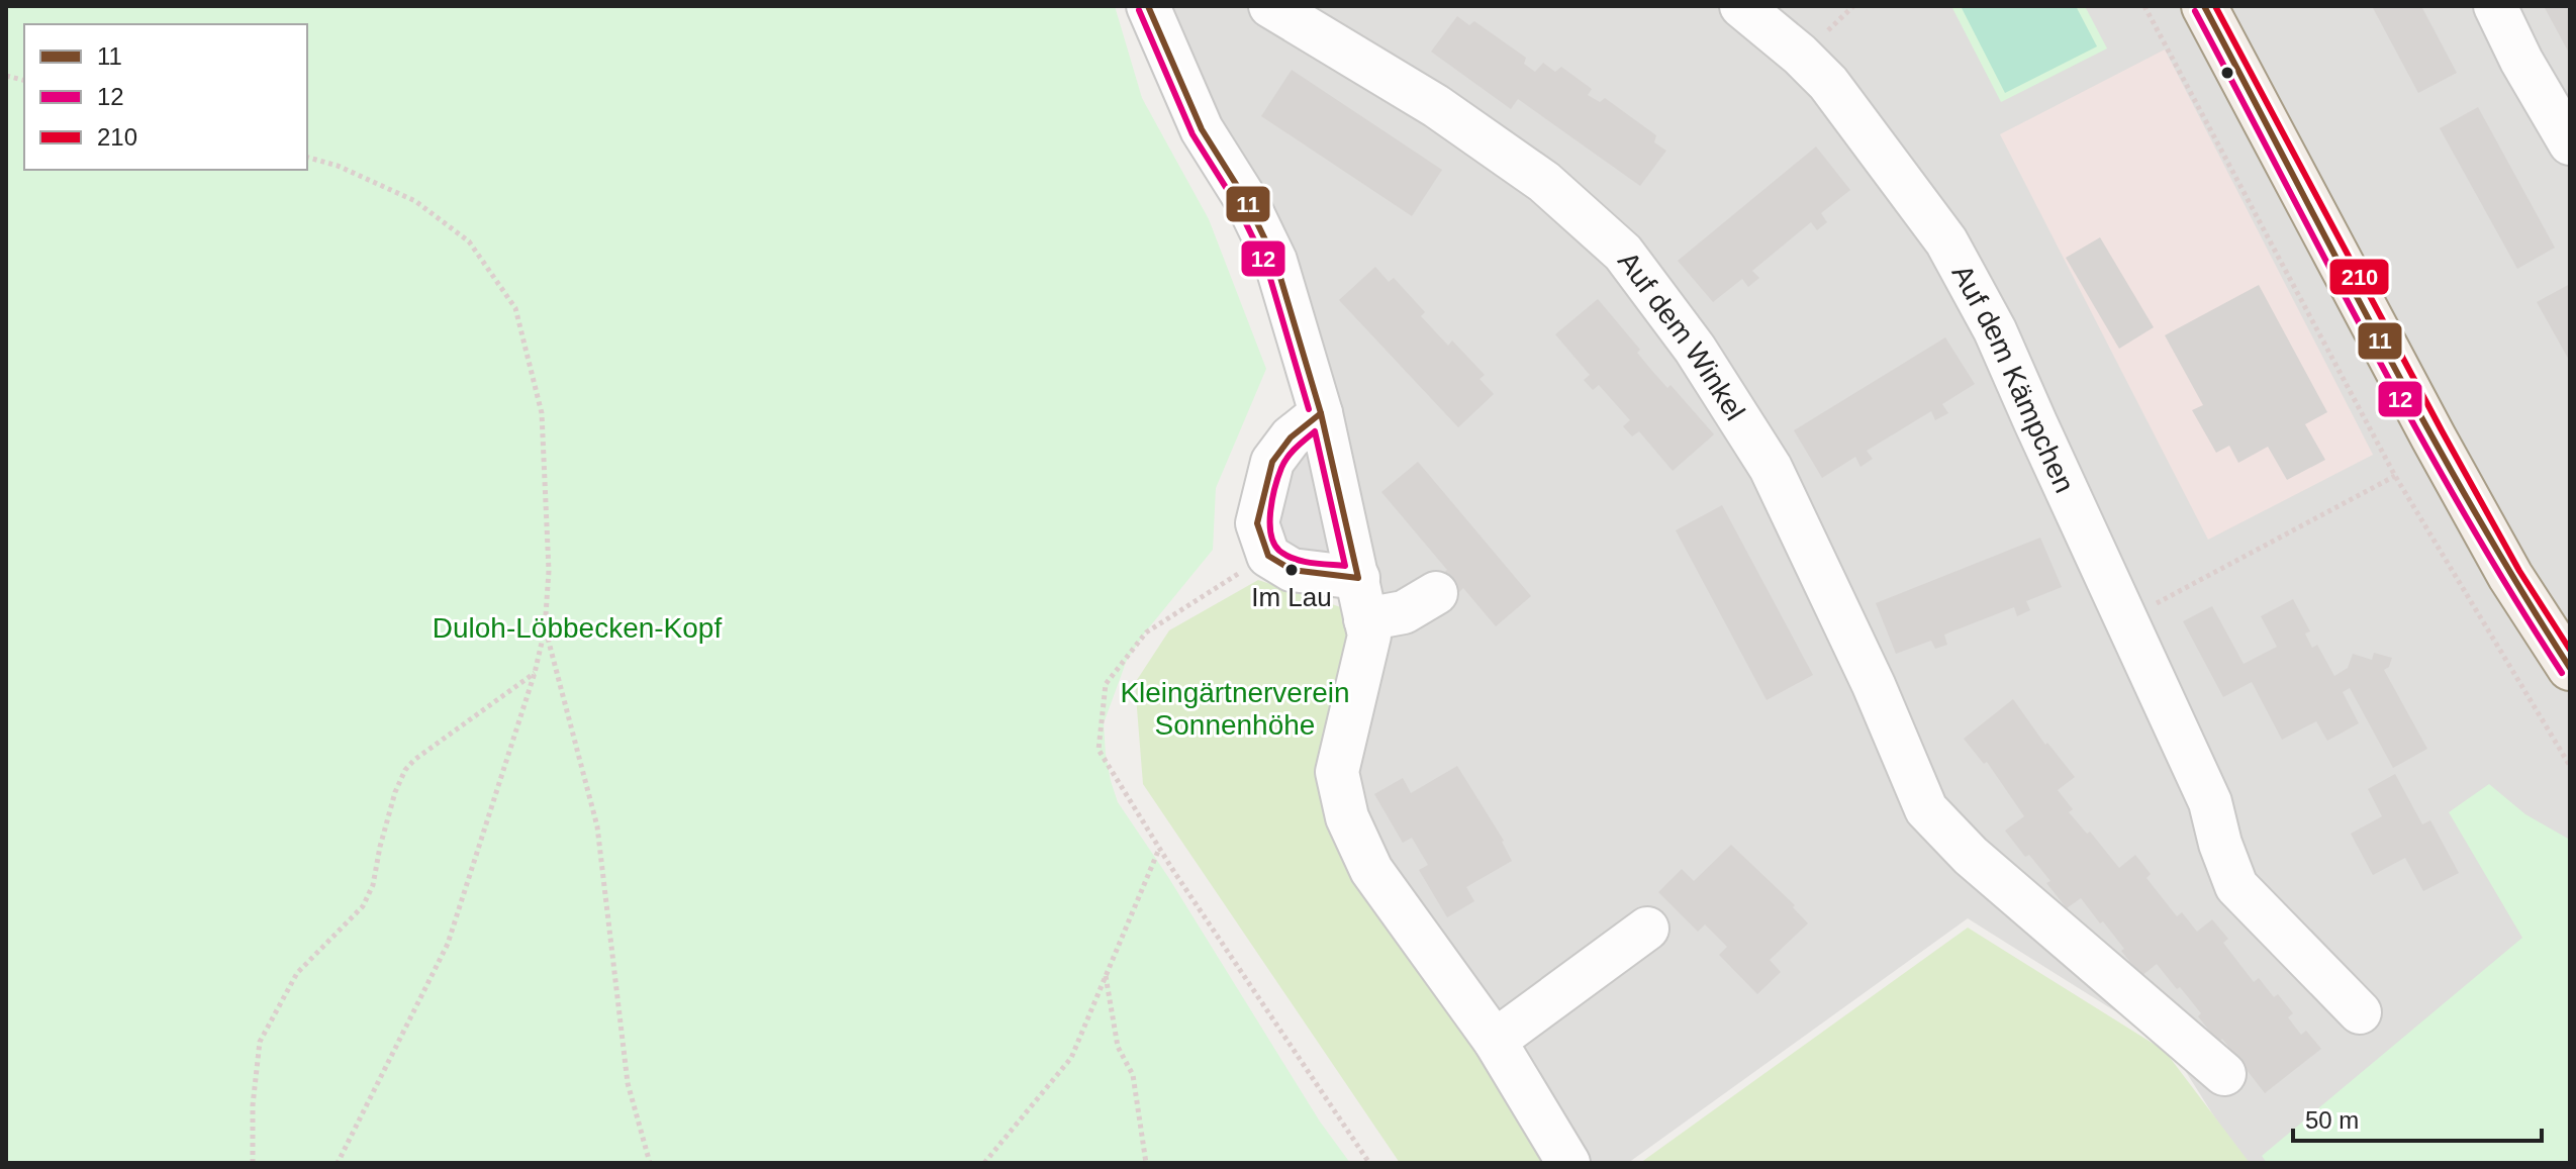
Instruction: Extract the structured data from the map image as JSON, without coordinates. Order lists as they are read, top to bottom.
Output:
{
  "streets": {
    "street": ["Auf dem Winkel", "Auf dem Kämpchen"]
  },
  "parks": ["Duloh-Löbbecken-Kopf", "Kleingärtnerverein Sonnenhöhe"],
  "places": ["Im Lau"],
  "lines": ["transit line 11", "transit line 210", "transit line 12"],
  "legend": ["11", "12", "210"],
  "scale_bar": "50 m"
}
